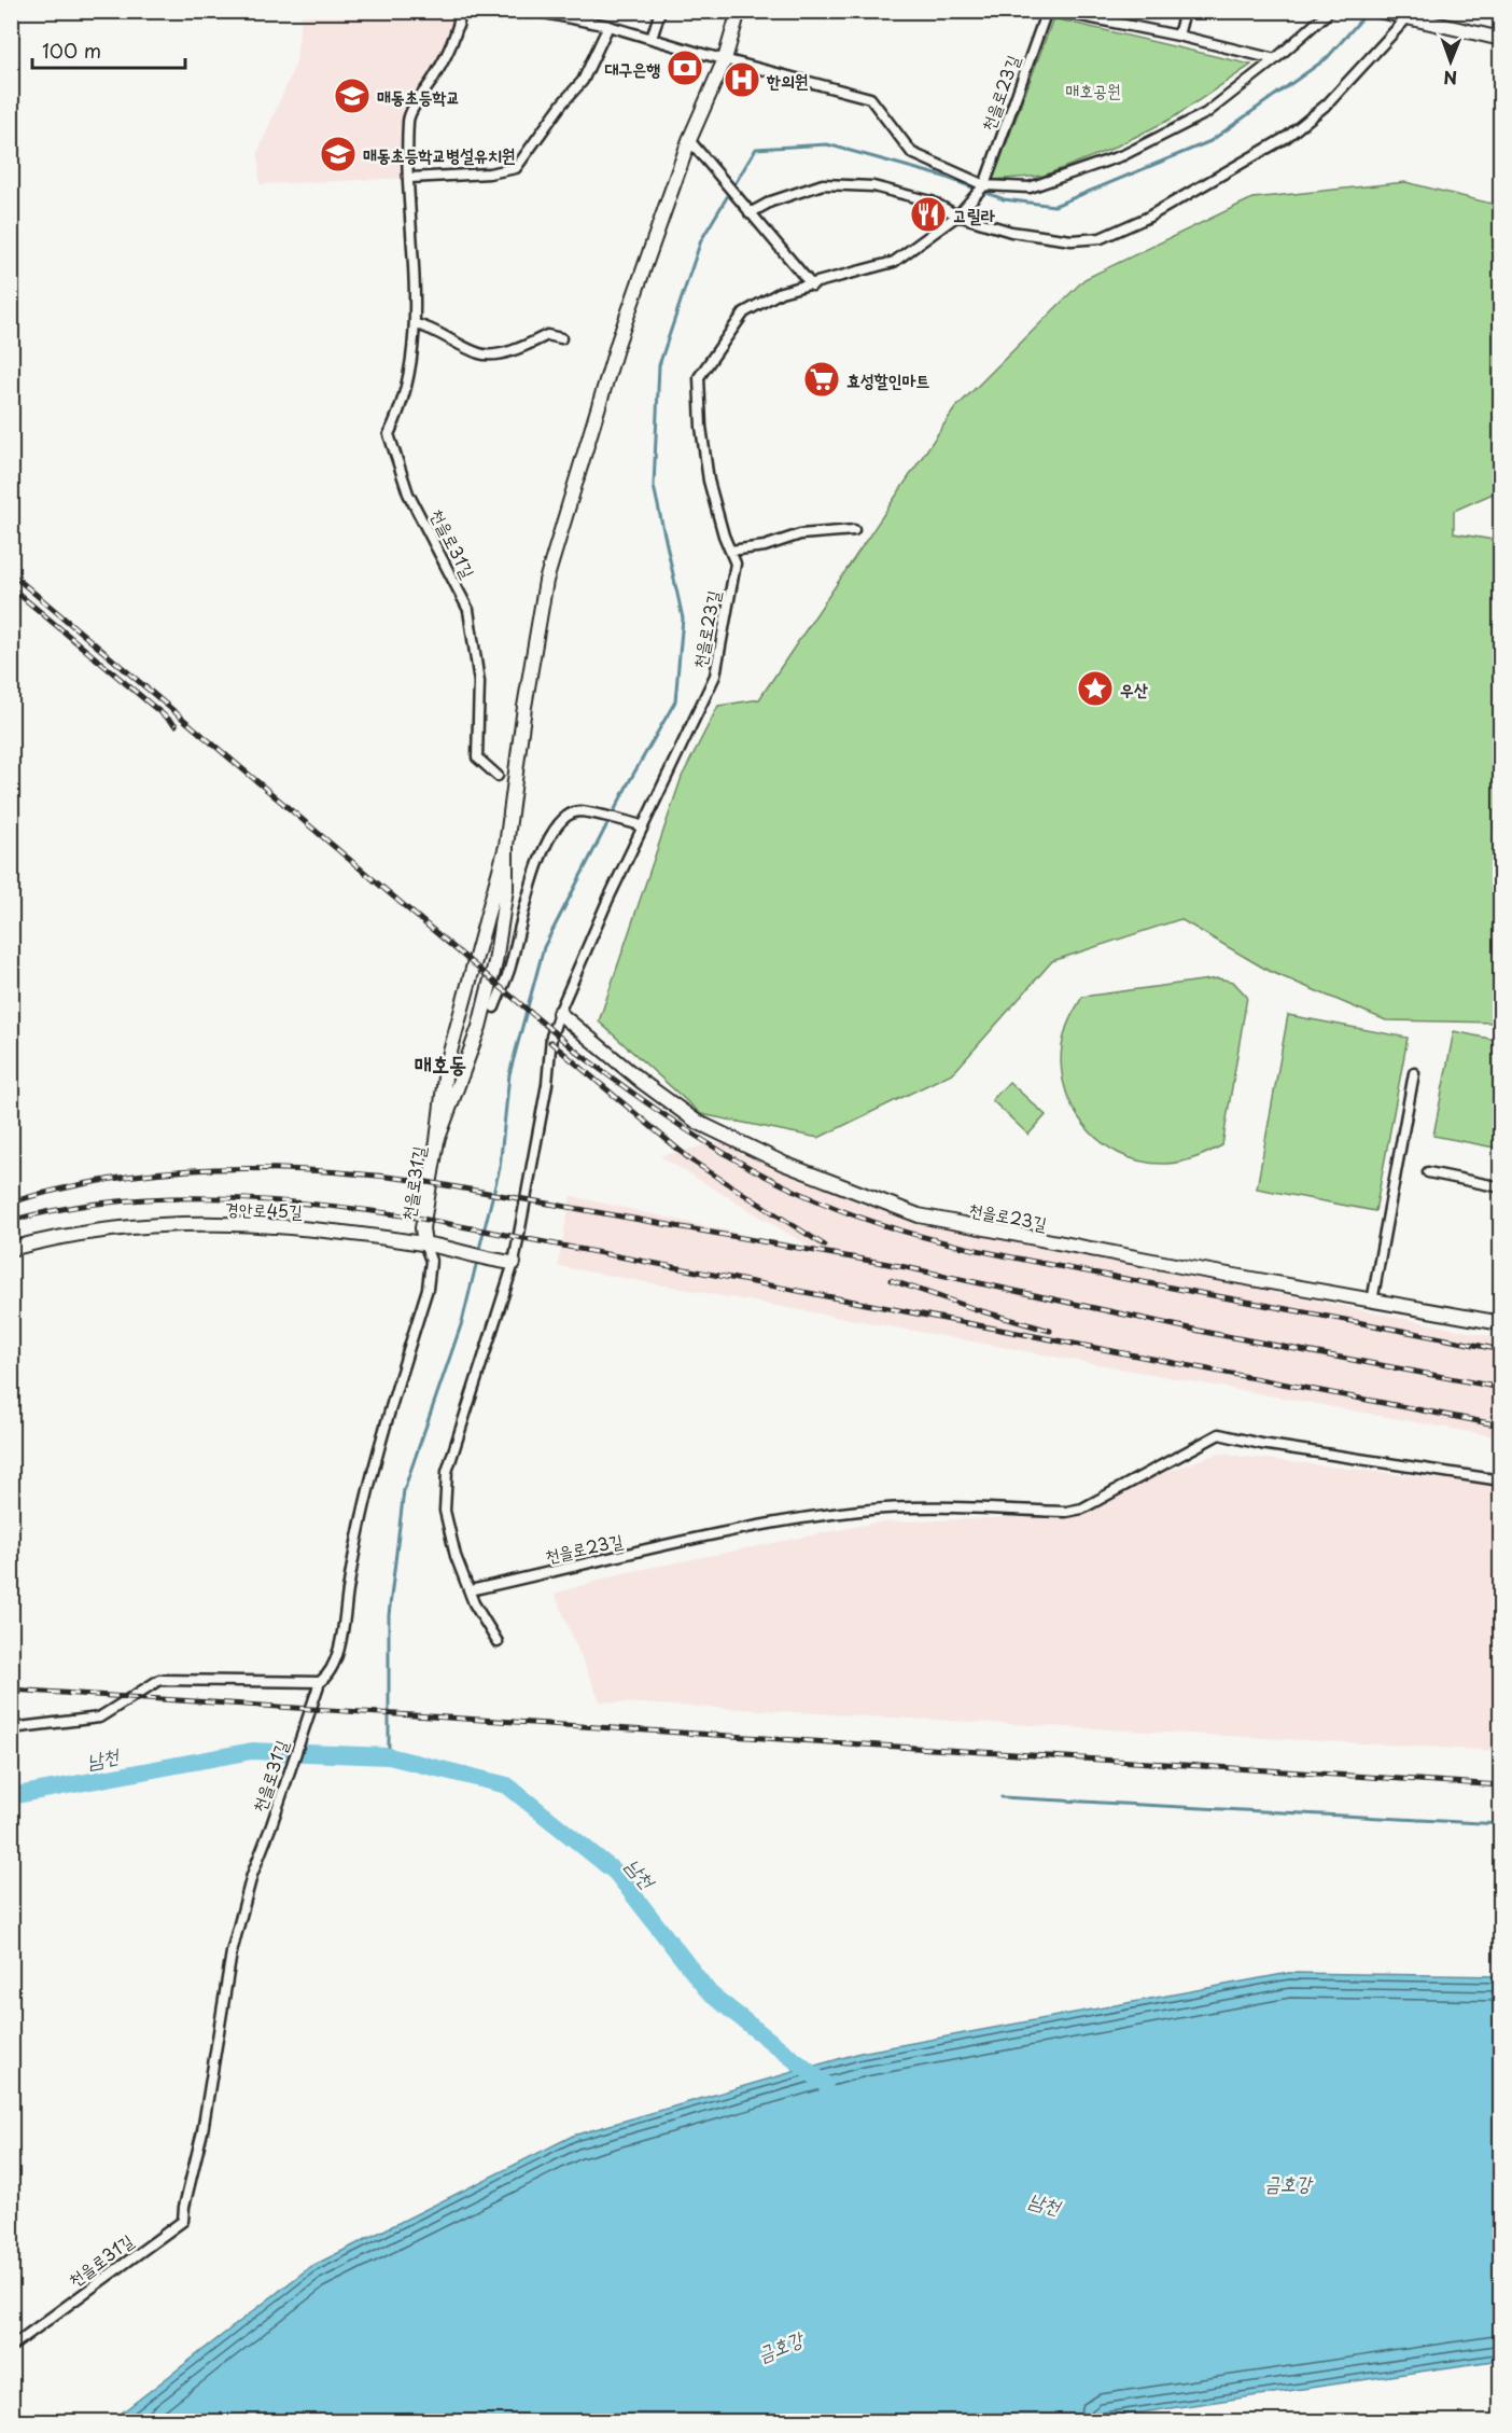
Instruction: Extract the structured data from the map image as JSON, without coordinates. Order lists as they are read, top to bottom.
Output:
{
  "streets": {
    "street": ["천을로23길", "천을로31길", "경안로45길"]
  },
  "crossings": [
    ["천을로23길", "경안로45길"],
    ["천을로31길", "경안로45길"]
  ],
  "districts": ["매호동"],
  "water": ["남천", "금호강"],
  "parks": ["매호공원"],
  "places": {
    "bank": ["대구은행"],
    "hospital": ["한의원"],
    "school or university": ["매동초등학교", "매동초등학교병설유치원"],
    "restaurant": ["고릴라"],
    "supermarket": ["효성할인마트"],
    "place": ["우산"]
  },
  "scale_bar": "100 m",
  "north": "bottom"
}
